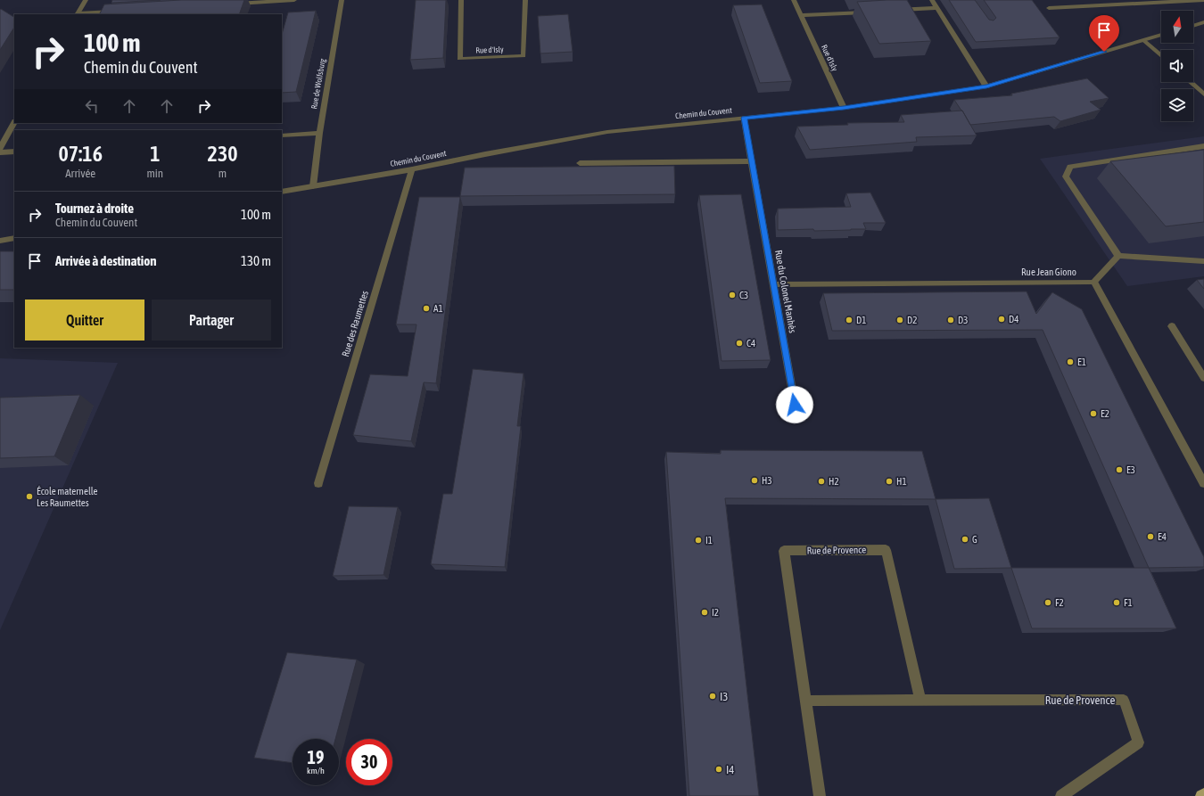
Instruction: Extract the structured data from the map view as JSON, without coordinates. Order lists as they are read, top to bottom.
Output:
{
  "streets": {
    "street": [
      "Rue d'Isly",
      "Rue de Wolfsburg",
      "Chemin du Couvent",
      "Rue Jean Giono",
      "Rue du Colonel Manhès",
      "Rue des Raumettes",
      "Rue de Provence"
    ]
  },
  "crossings": [
    ["Rue d'Isly", "Chemin du Couvent"],
    ["Rue de Wolfsburg", "Chemin du Couvent"],
    ["Chemin du Couvent", "Rue du Colonel Manhès"],
    ["Chemin du Couvent", "Rue des Raumettes"],
    ["Rue Jean Giono", "Rue du Colonel Manhès"]
  ],
  "places": [
    "C3",
    "A1",
    "D4",
    "D1",
    "D2",
    "D3",
    "C4",
    "E1",
    "E2",
    "E3",
    "H3",
    "H2",
    "H1",
    "École maternelle Les Raumettes",
    "E4",
    "G",
    "I1",
    "F2",
    "F1",
    "I2",
    "I3",
    "I4"
  ],
  "north": "top",
  "page": {
    "turn": ["100 m", "Chemin du Couvent"],
    "eta": [
      "07:16",
      "Arrivée",
      "1",
      "min",
      "230",
      "m"
    ],
    "list": [
      {
        "name": "Tournez à droite",
        "note": "Chemin du Couvent",
        "value": "100 m"
      },
      {
        "name": "Arrivée à destination",
        "value": "130 m"
      }
    ],
    "buttons": ["Quitter", "Partager"],
    "speed": "19 km/h",
    "limit": "30"
  }
}
